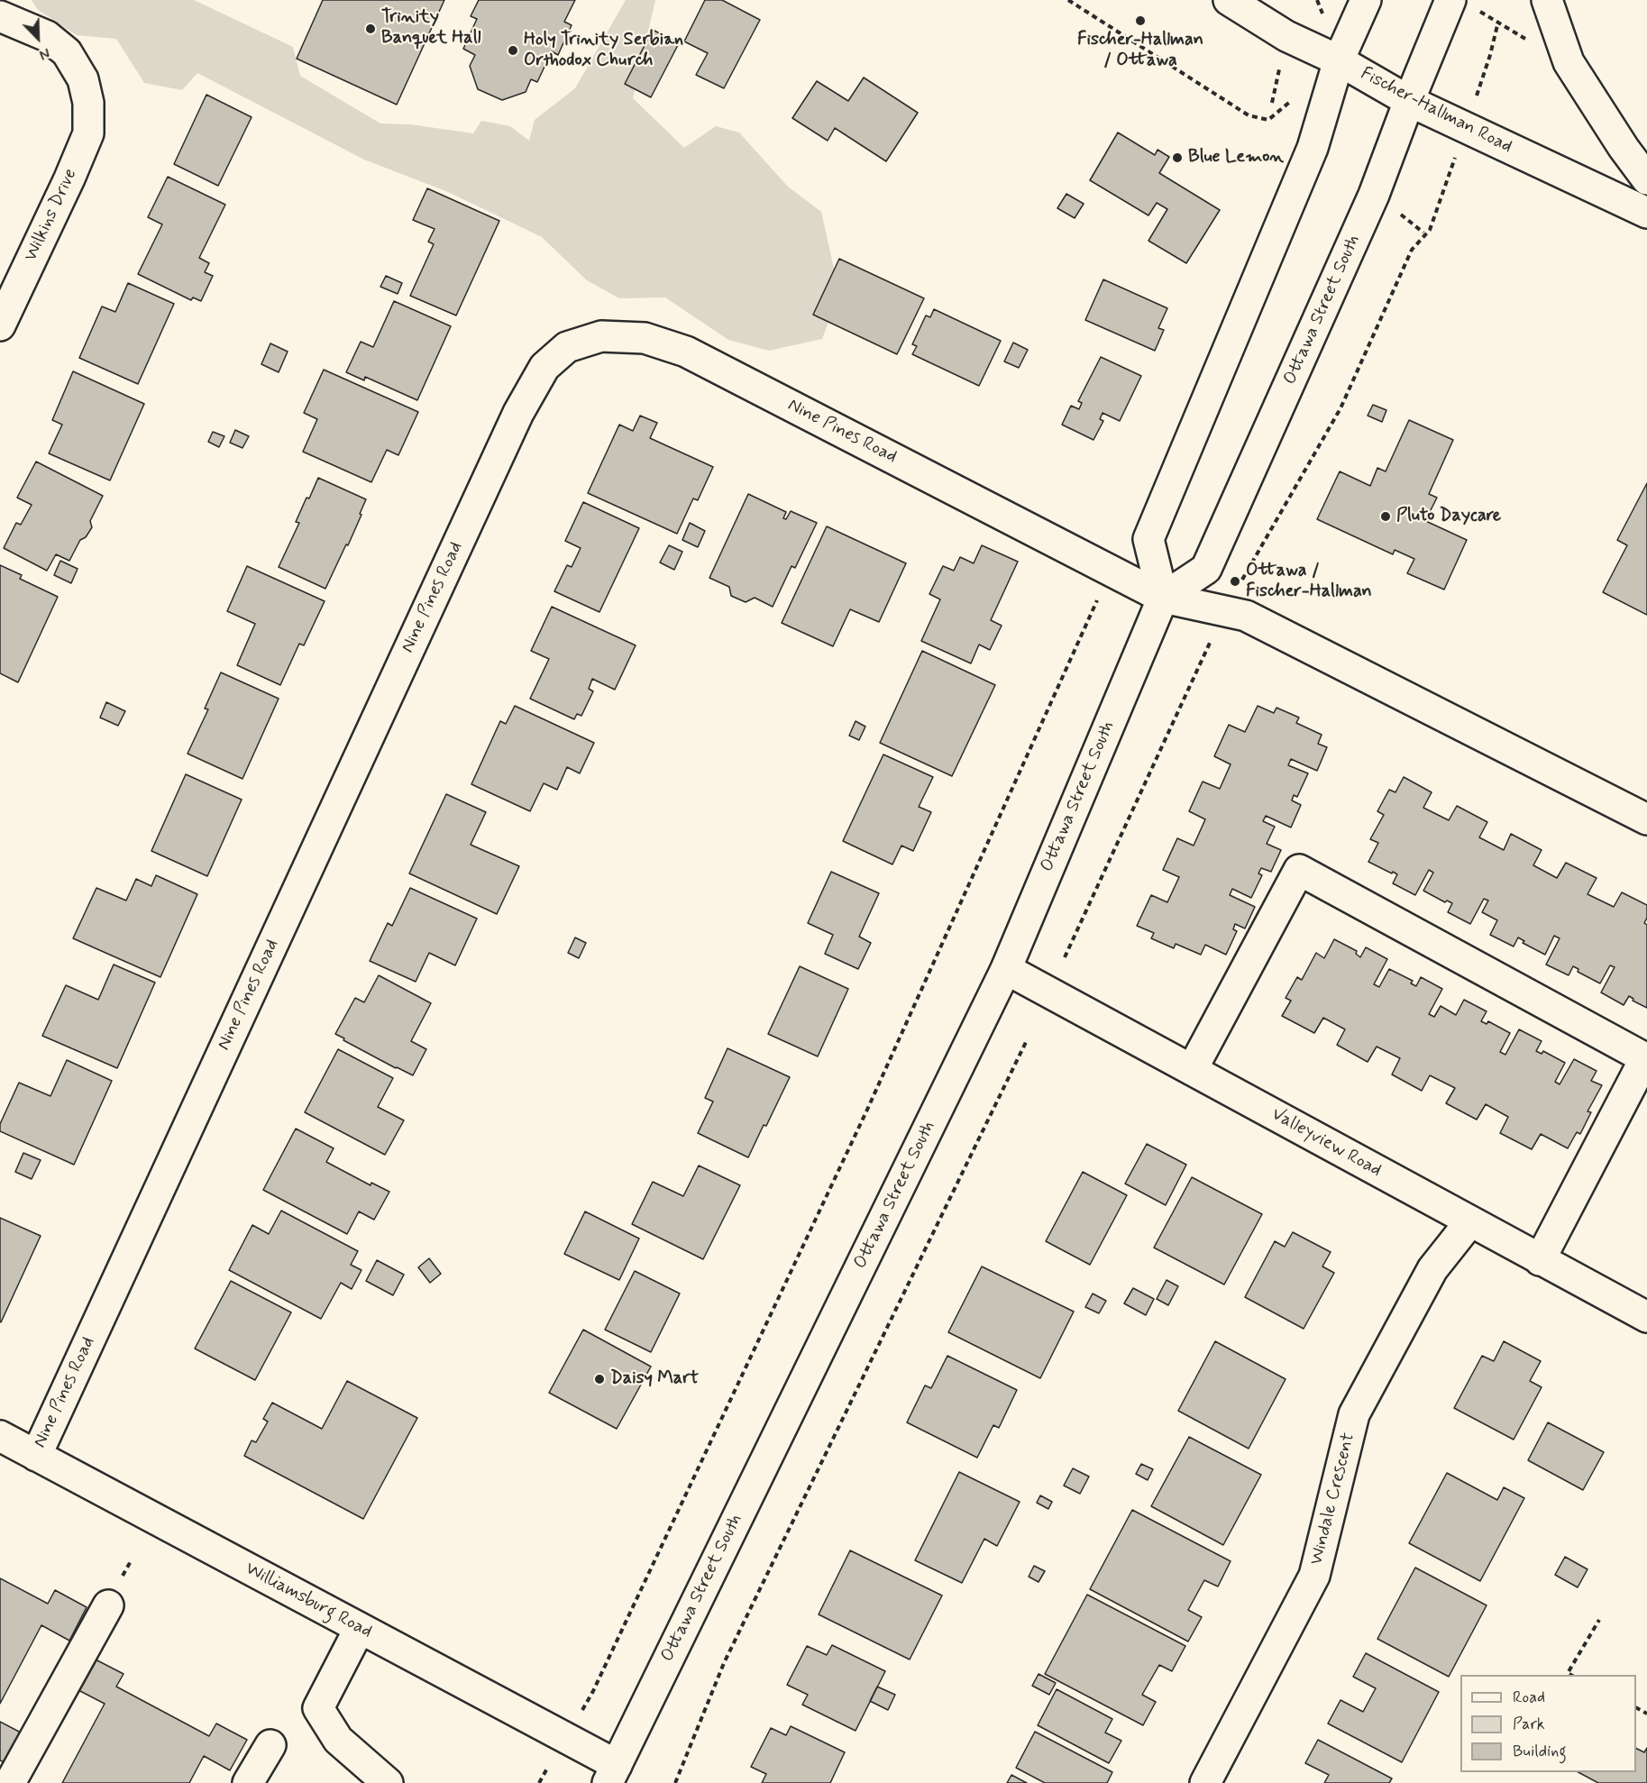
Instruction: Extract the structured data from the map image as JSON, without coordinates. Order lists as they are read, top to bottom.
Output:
{
  "streets": {
    "street": [
      "Fischer-Hallman Road",
      "Wilkins Drive",
      "Ottawa Street South",
      "Nine Pines Road",
      "Valleyview Road",
      "Windale Crescent",
      "Williamsburg Road"
    ]
  },
  "crossings": [
    ["Fischer-Hallman Road", "Ottawa Street South"],
    ["Ottawa Street South", "Nine Pines Road"],
    ["Ottawa Street South", "Valleyview Road"],
    ["Ottawa Street South", "Williamsburg Road"],
    ["Nine Pines Road", "Williamsburg Road"],
    ["Valleyview Road", "Windale Crescent"]
  ],
  "places": [
    "Fischer-Hallman / Ottawa",
    "Trinity Banquet Hall",
    "Holy Trinity Serbian Orthodox Church",
    "Blue Lemon",
    "Pluto Daycare",
    "Ottawa / Fischer-Hallman",
    "Daisy Mart"
  ],
  "legend": ["Road", "Park", "Building"],
  "north": "bottom right"
}
